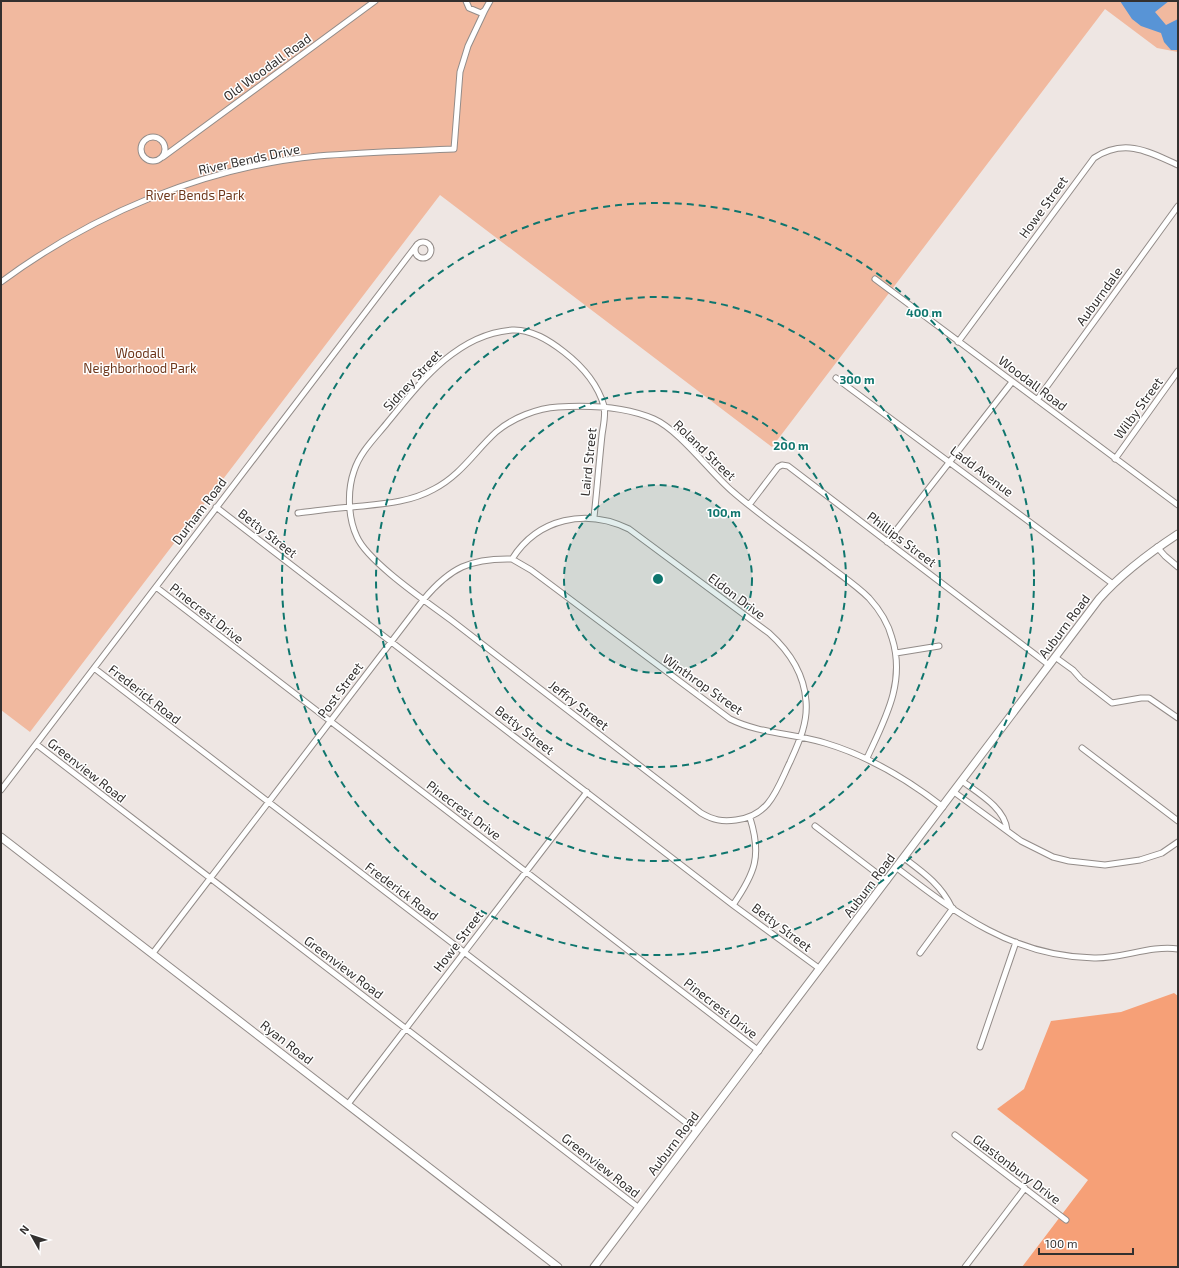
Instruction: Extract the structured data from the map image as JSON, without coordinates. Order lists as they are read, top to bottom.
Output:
{
  "streets": {
    "main road": ["Auburn Road", "Ryan Road"],
    "street": [
      "Old Woodall Road",
      "River Bends Drive",
      "Howe Street",
      "Auburndale",
      "Sidney Street",
      "Woodall Road",
      "Wilby Street",
      "Roland Street",
      "Laird Street",
      "Ladd Avenue",
      "Durham Road",
      "Betty Street",
      "Phillips Street",
      "Eldon Drive",
      "Pinecrest Drive",
      "Winthrop Street",
      "Post Street",
      "Frederick Road",
      "Jeffry Street",
      "Greenview Road",
      "Glastonbury Drive"
    ]
  },
  "crossings": [
    ["Howe Street", "Woodall Road"],
    ["Howe Street", "Betty Street"],
    ["Howe Street", "Pinecrest Drive"],
    ["Howe Street", "Frederick Road"],
    ["Howe Street", "Greenview Road"],
    ["Howe Street", "Ryan Road"],
    ["Auburndale", "Woodall Road"],
    ["Sidney Street", "Roland Street"],
    ["Sidney Street", "Laird Street"],
    ["Sidney Street", "Jeffry Street"],
    ["Woodall Road", "Wilby Street"],
    ["Roland Street", "Laird Street"],
    ["Roland Street", "Phillips Street"],
    ["Roland Street", "Winthrop Street"],
    ["Roland Street", "Jeffry Street"],
    ["Laird Street", "Eldon Drive"],
    ["Ladd Avenue", "Auburn Road"],
    ["Durham Road", "Betty Street"],
    ["Durham Road", "Pinecrest Drive"],
    ["Durham Road", "Frederick Road"],
    ["Durham Road", "Greenview Road"],
    ["Betty Street", "Auburn Road"],
    ["Betty Street", "Post Street"],
    ["Phillips Street", "Auburn Road"],
    ["Eldon Drive", "Winthrop Street"],
    ["Pinecrest Drive", "Auburn Road"],
    ["Pinecrest Drive", "Post Street"],
    ["Auburn Road", "Winthrop Street"],
    ["Auburn Road", "Frederick Road"],
    ["Auburn Road", "Greenview Road"],
    ["Winthrop Street", "Post Street"],
    ["Post Street", "Frederick Road"],
    ["Post Street", "Jeffry Street"],
    ["Post Street", "Greenview Road"],
    ["Post Street", "Ryan Road"]
  ],
  "parks": ["River Bends Park", "Woodall Neighborhood Park"],
  "scale_bar": "100 m",
  "north": "top left",
  "rings": [
    "400 m",
    "300 m",
    "200 m",
    "100 m"
  ]
}
